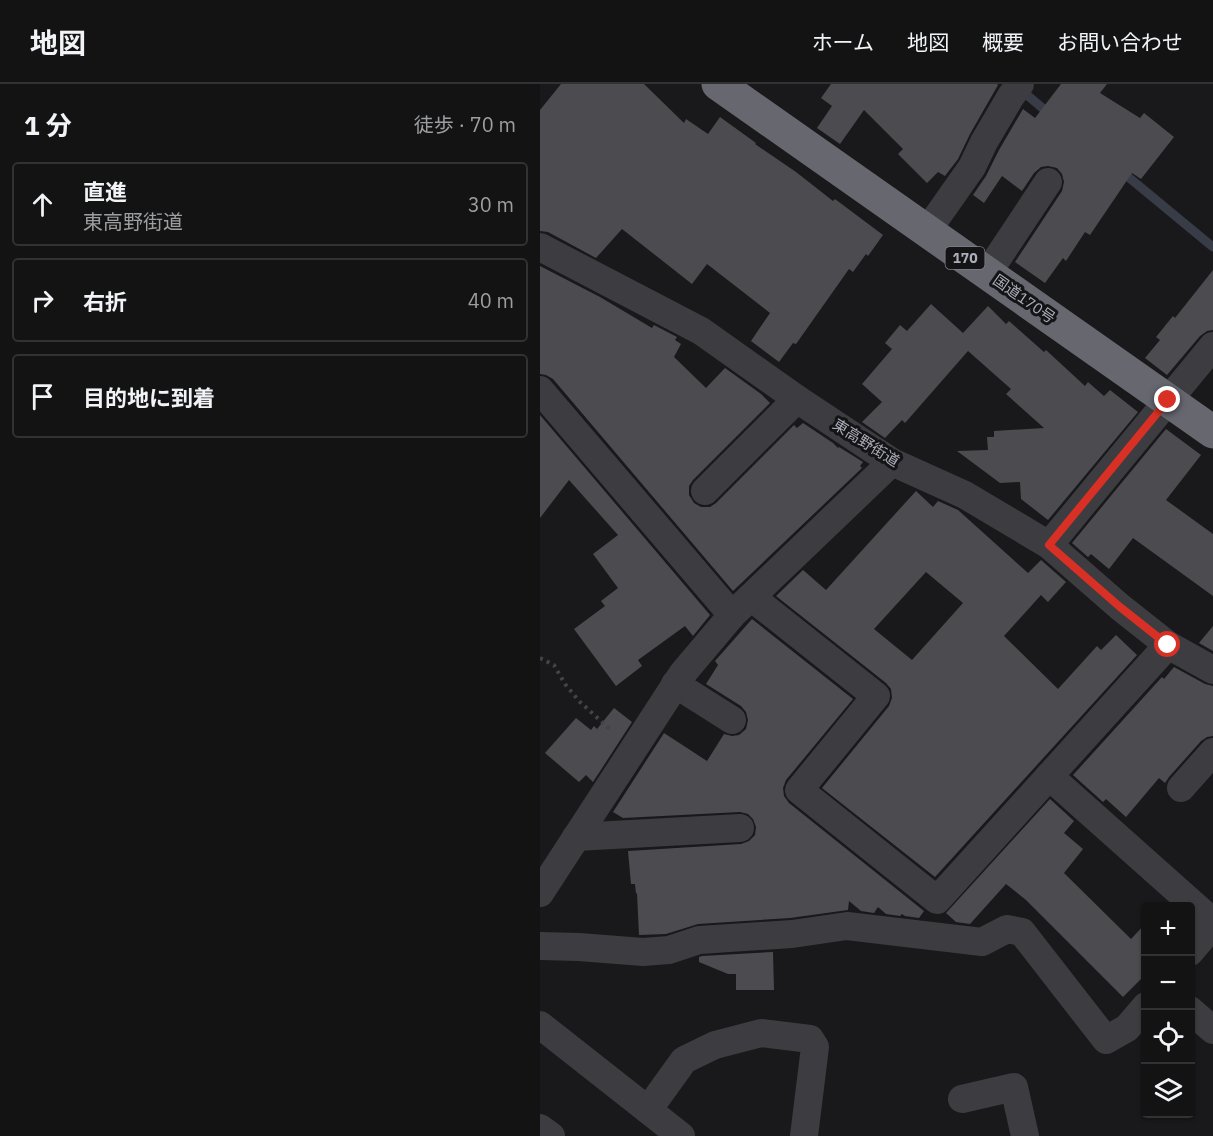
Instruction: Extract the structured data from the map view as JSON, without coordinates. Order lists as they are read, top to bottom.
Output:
{
  "streets": {
    "highway": ["170", "国道170号"],
    "street": ["東高野街道"]
  },
  "page": {
    "header": "地図",
    "nav": [
      "ホーム",
      "地図",
      "概要",
      "お問い合わせ"
    ],
    "heading": ["1 分", "徒歩 · 70 m"],
    "list": [
      ["直進", "東高野街道", "30 m"],
      ["右折", "40 m"],
      "目的地に到着"
    ],
    "map_buttons": ["+", "−"]
  }
}
